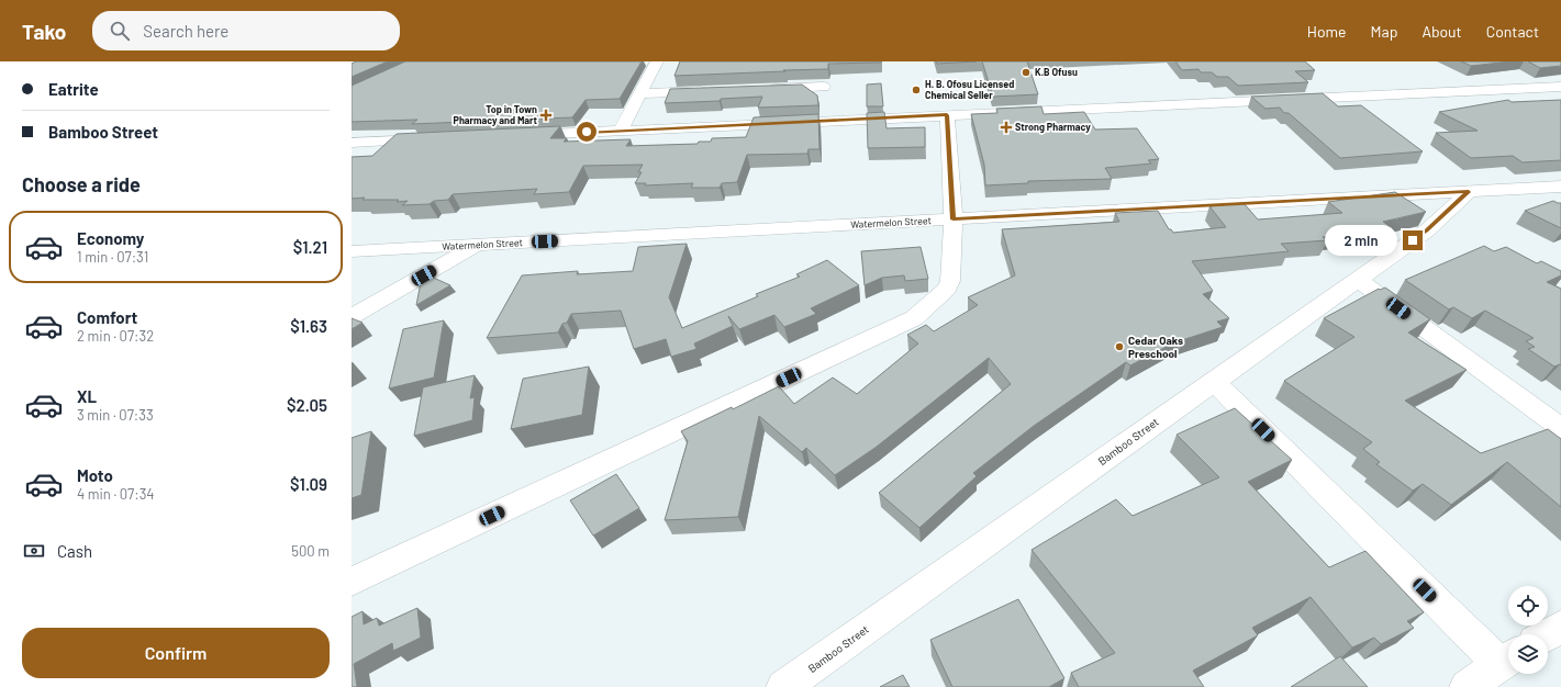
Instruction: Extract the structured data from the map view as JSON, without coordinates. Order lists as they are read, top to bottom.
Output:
{
  "streets": {
    "street": ["Watermelon Street", "Bamboo Street"]
  },
  "crossings": [
    ["Watermelon Street", "Bamboo Street"]
  ],
  "places": {
    "other": ["K.B Ofusu", "H. B. Ofosu Licensed Chemical Seller", "Cedar Oaks Preschool"],
    "health": ["Top in Town Pharmacy and Mart", "Strong Pharmacy"]
  },
  "page": {
    "header": "Tako",
    "search": "Search here",
    "nav": [
      "Home",
      "Map",
      "About",
      "Contact"
    ],
    "banner": ["Eatrite", "Bamboo Street"],
    "heading": "Choose a ride",
    "list": [
      {
        "name": "Economy",
        "note": "1 min · 07:31",
        "value": "$1.21"
      },
      {
        "name": "Comfort",
        "note": "2 min · 07:32",
        "value": "$1.63"
      },
      {
        "name": "XL",
        "note": "3 min · 07:33",
        "value": "$2.05"
      },
      {
        "name": "Moto",
        "note": "4 min · 07:34",
        "value": "$1.09"
      }
    ],
    "bubble": "2 min",
    "pay": ["Cash", "500 m"],
    "buttons": "Confirm"
  }
}
